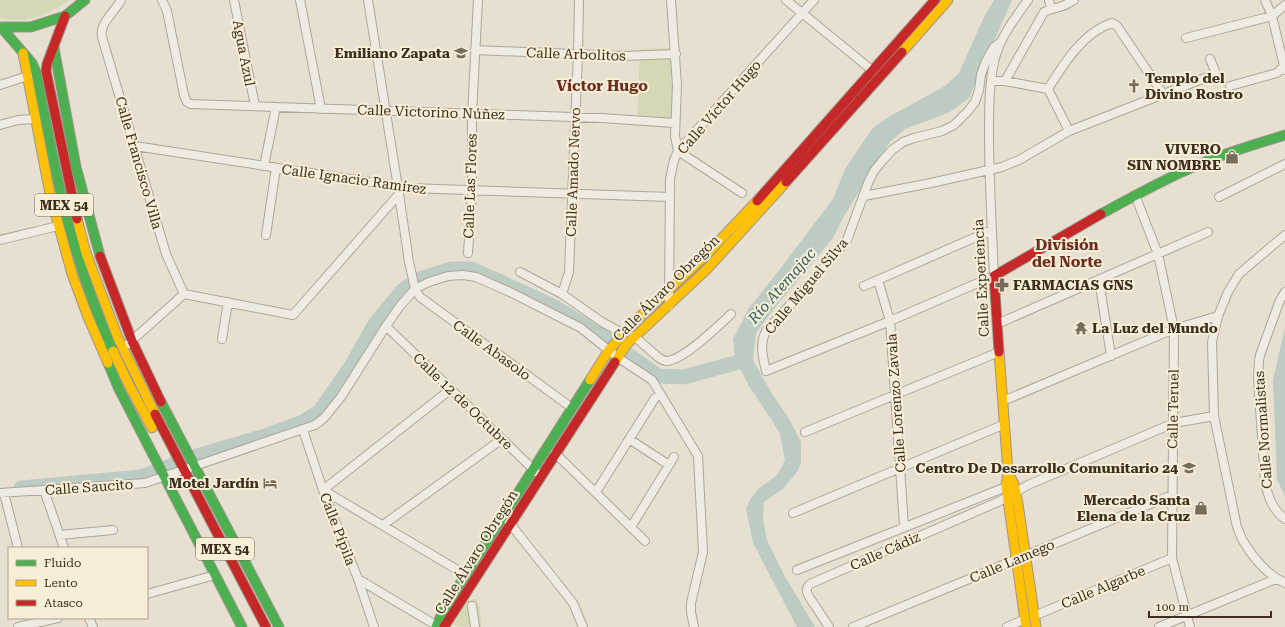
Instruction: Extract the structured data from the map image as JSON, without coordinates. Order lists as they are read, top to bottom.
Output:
{
  "streets": {
    "street": [
      "Agua Azul",
      "Calle Arbolitos",
      "Calle Víctor Hugo",
      "Calle Victorino Núñez",
      "Calle Francisco Villa",
      "Calle Amado Nervo",
      "Calle Ignacio Ramírez",
      "Calle Las Flores",
      "MEX 54",
      "Calle Experiencia",
      "Calle Miguel Silva",
      "Calle Álvaro Obregón",
      "Calle Abasolo",
      "Calle 12 de Octubre",
      "Calle Lorenzo Zavala",
      "Calle Teruel",
      "Calle Normalistas",
      "Calle Saucito",
      "Calle Pípila",
      "Calle Cádiz",
      "Calle Lamego",
      "Calle Algarbe"
    ]
  },
  "crossings": [
    ["Agua Azul", "Calle Victorino Núñez"],
    ["Calle Arbolitos", "Calle Amado Nervo"],
    ["Calle Arbolitos", "Calle Las Flores"],
    ["Calle Víctor Hugo", "Calle Ignacio Ramírez"],
    ["Calle Víctor Hugo", "Calle Álvaro Obregón"],
    ["Calle Victorino Núñez", "Calle Amado Nervo"],
    ["Calle Victorino Núñez", "Calle Las Flores"],
    ["Calle Francisco Villa", "Calle Ignacio Ramírez"],
    ["Calle Amado Nervo", "Calle Ignacio Ramírez"],
    ["Calle Ignacio Ramírez", "Calle Las Flores"],
    ["MEX 54", "Calle Saucito"],
    ["Calle Experiencia", "Calle Miguel Silva"],
    ["Calle Experiencia", "Calle Cádiz"],
    ["Calle Experiencia", "Calle Lamego"],
    ["Calle Experiencia", "Calle Algarbe"],
    ["Calle Miguel Silva", "Calle Lorenzo Zavala"],
    ["Calle Álvaro Obregón", "Calle Abasolo"],
    ["Calle Álvaro Obregón", "Calle 12 de Octubre"],
    ["Calle Abasolo", "Calle Saucito"],
    ["Calle 12 de Octubre", "Calle Saucito"],
    ["Calle Teruel", "Calle Lamego"],
    ["Calle Teruel", "Calle Algarbe"],
    ["Calle Saucito", "Calle Pípila"]
  ],
  "districts": ["Víctor Hugo", "División del Norte"],
  "water": ["Río Atemajac"],
  "places": {
    "school or university": ["Emiliano Zapata", "Centro De Desarrollo Comunitario 24"],
    "church": ["Templo del Divino Rostro"],
    "shop": ["VIVERO SIN NOMBRE", "Mercado Santa Elena de la Cruz"],
    "pharmacy": ["FARMACIAS GNS"],
    "temple": ["La Luz del Mundo"],
    "hotel": ["Motel Jardín"]
  },
  "legend": ["Fluido", "Lento", "Atasco"],
  "scale_bar": "100 m"
}
